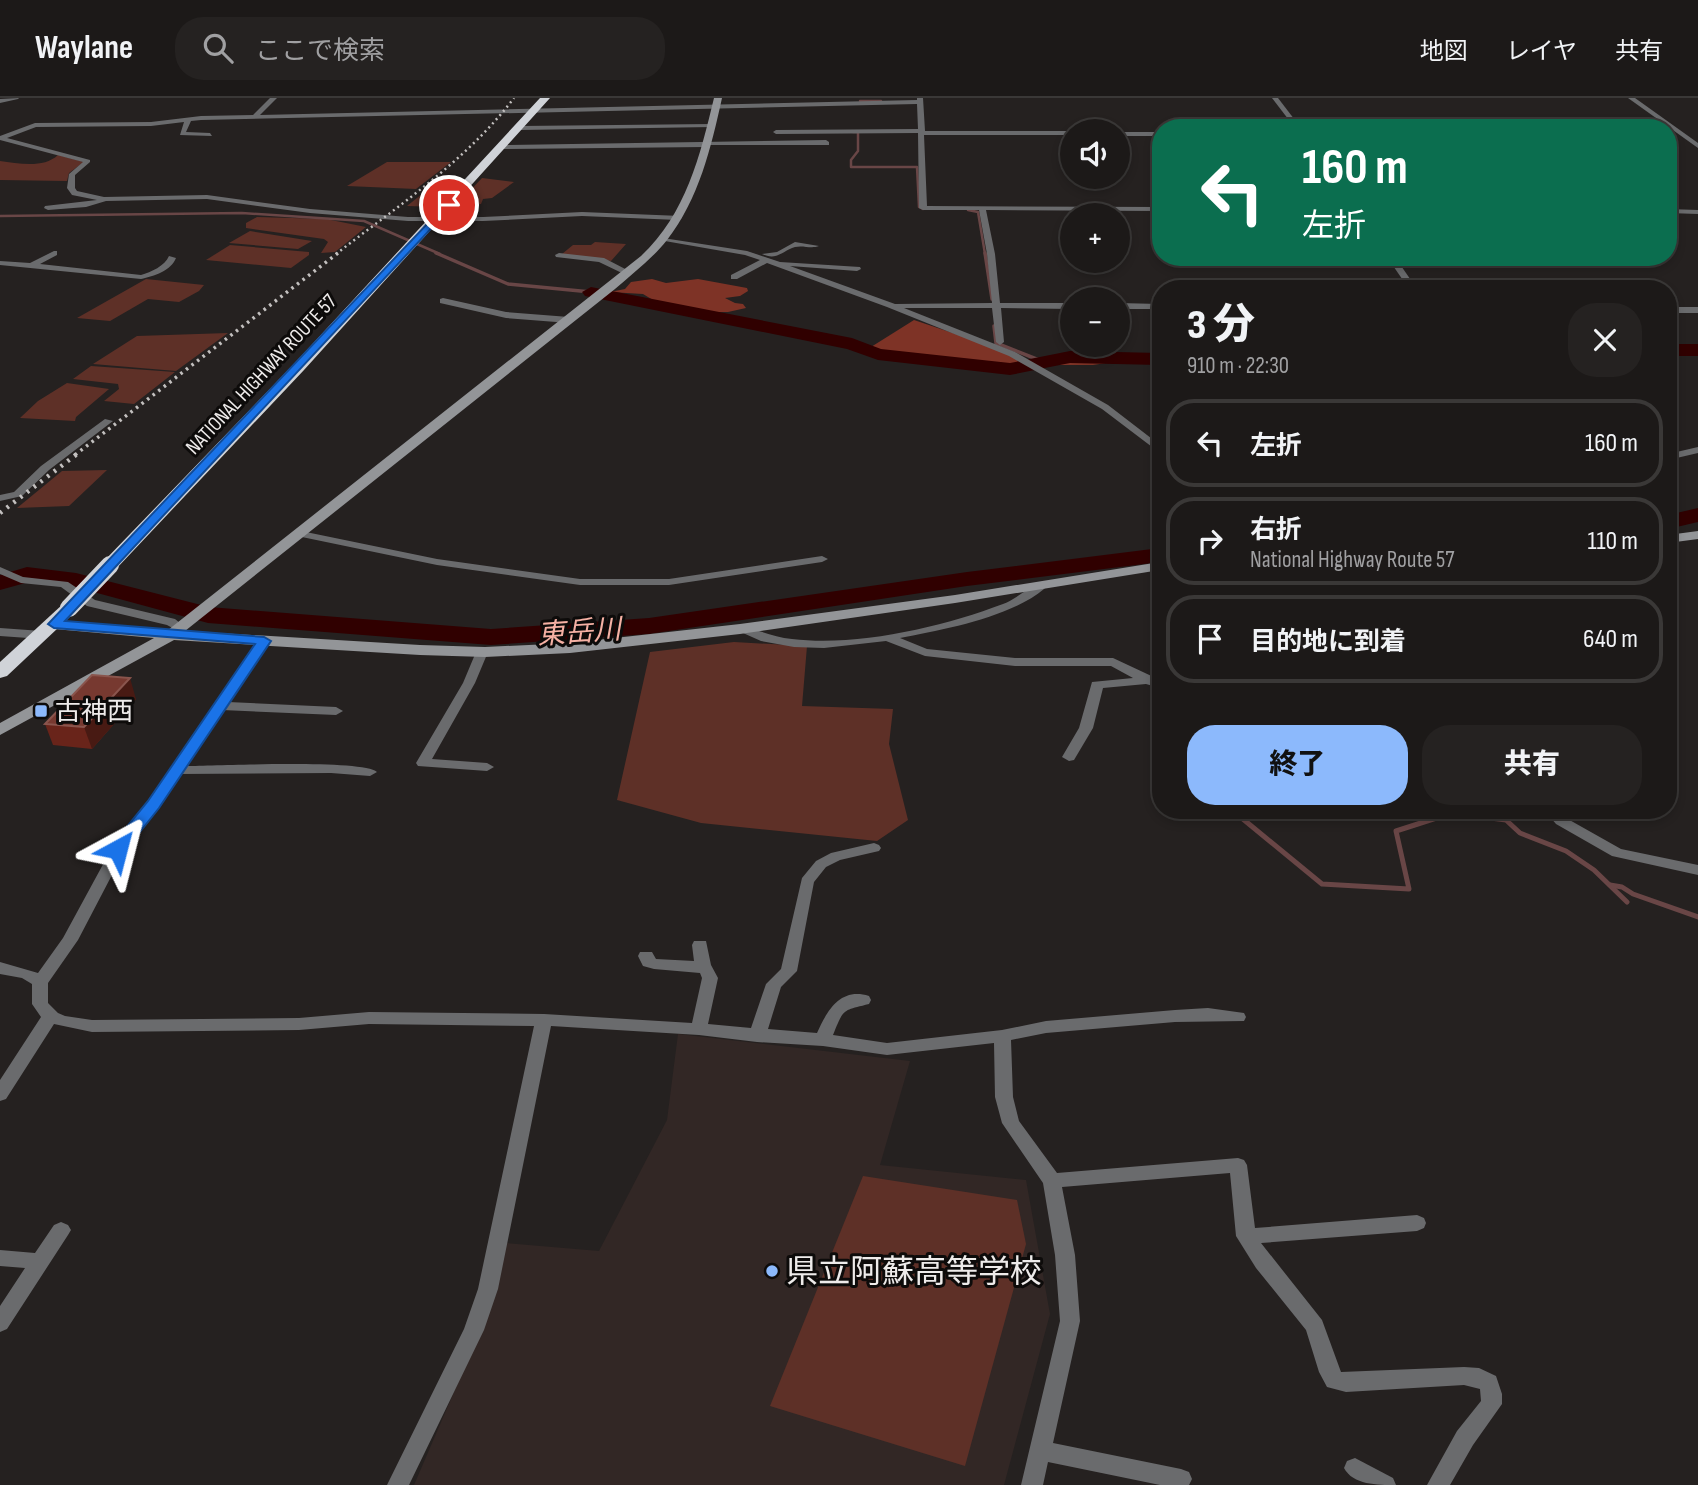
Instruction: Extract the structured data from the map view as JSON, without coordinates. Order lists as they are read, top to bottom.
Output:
{
  "streets": {
    "highway": ["NATIONAL HIGHWAY ROUTE 57"]
  },
  "water": ["東岳川"],
  "places": {
    "transit": ["古神西"],
    "other": ["県立阿蘇高等学校"]
  },
  "page": {
    "header": "Waylane",
    "search": "ここで検索",
    "nav": ["地図", "レイヤ", "共有"],
    "map_buttons": ["+", "−"],
    "turn": ["160 m", "左折"],
    "heading": ["3 分", "910 m · 22:30"],
    "list": [
      {
        "name": "左折",
        "value": "160 m"
      },
      {
        "name": "右折",
        "note": "National Highway Route 57",
        "value": "110 m"
      },
      {
        "name": "目的地に到着",
        "value": "640 m"
      }
    ],
    "buttons": ["終了", "共有"]
  }
}
